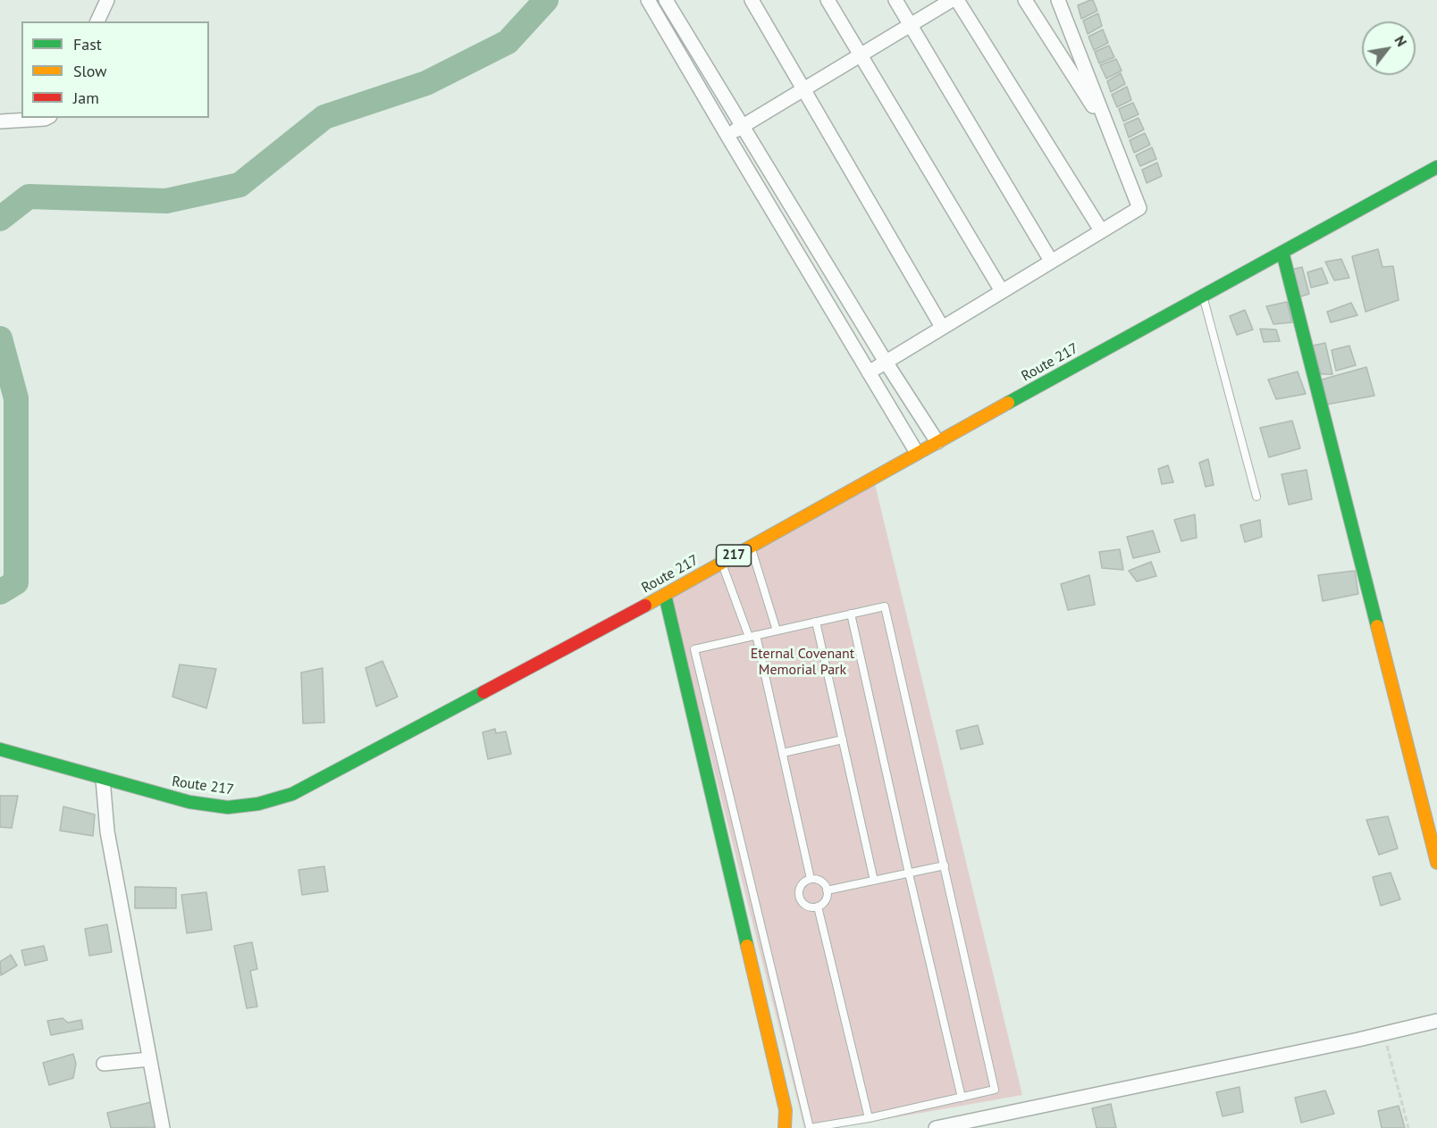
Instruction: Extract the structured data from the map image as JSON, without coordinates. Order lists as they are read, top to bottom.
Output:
{
  "streets": {
    "main road": ["Route 217", "217"]
  },
  "parks": ["Eternal Covenant Memorial Park"],
  "legend": ["Fast", "Slow", "Jam"],
  "north": "top right"
}
